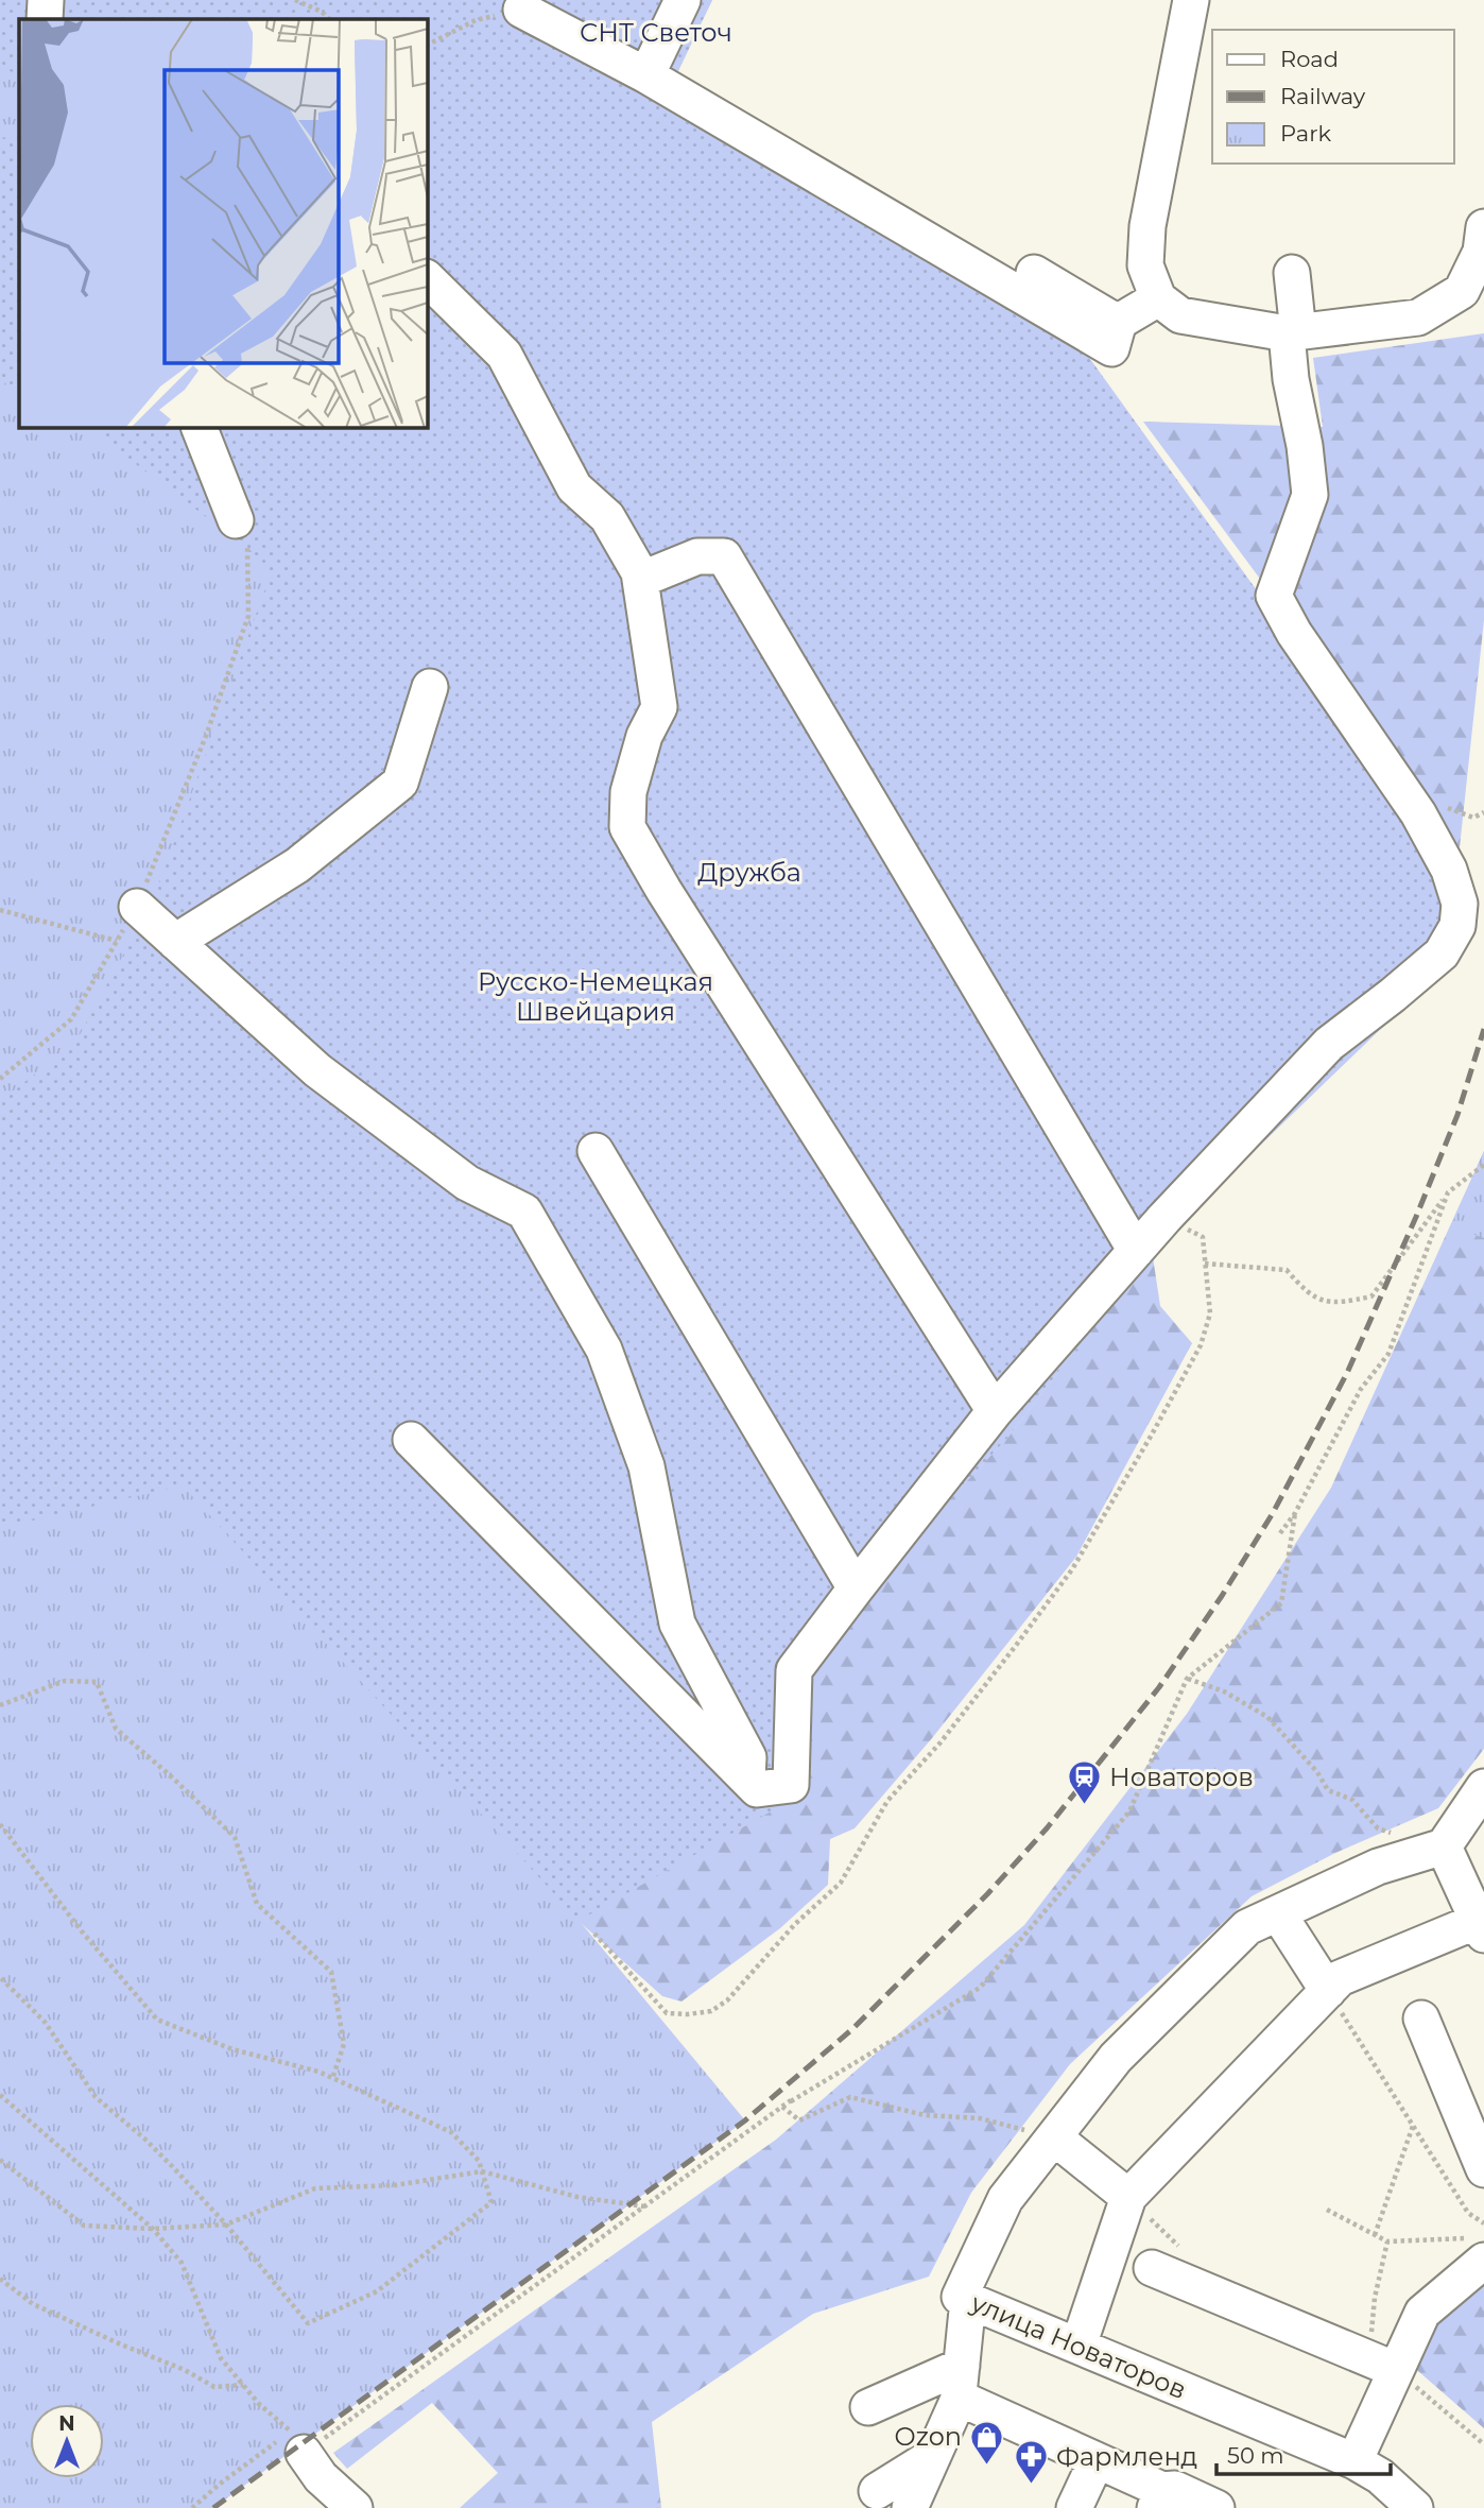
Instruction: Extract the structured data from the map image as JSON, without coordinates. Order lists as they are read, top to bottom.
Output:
{
  "streets": {
    "street": ["улица Новаторов"]
  },
  "parks": ["СНТ Светоч", "Дружба", "Русско-Немецкая Швейцария"],
  "places": {
    "station": ["Новаторов"],
    "shop": ["Ozon"],
    "pharmacy": ["Фармленд"]
  },
  "legend": ["Road", "Railway", "Park"],
  "scale_bar": "50 m",
  "north": "top"
}
